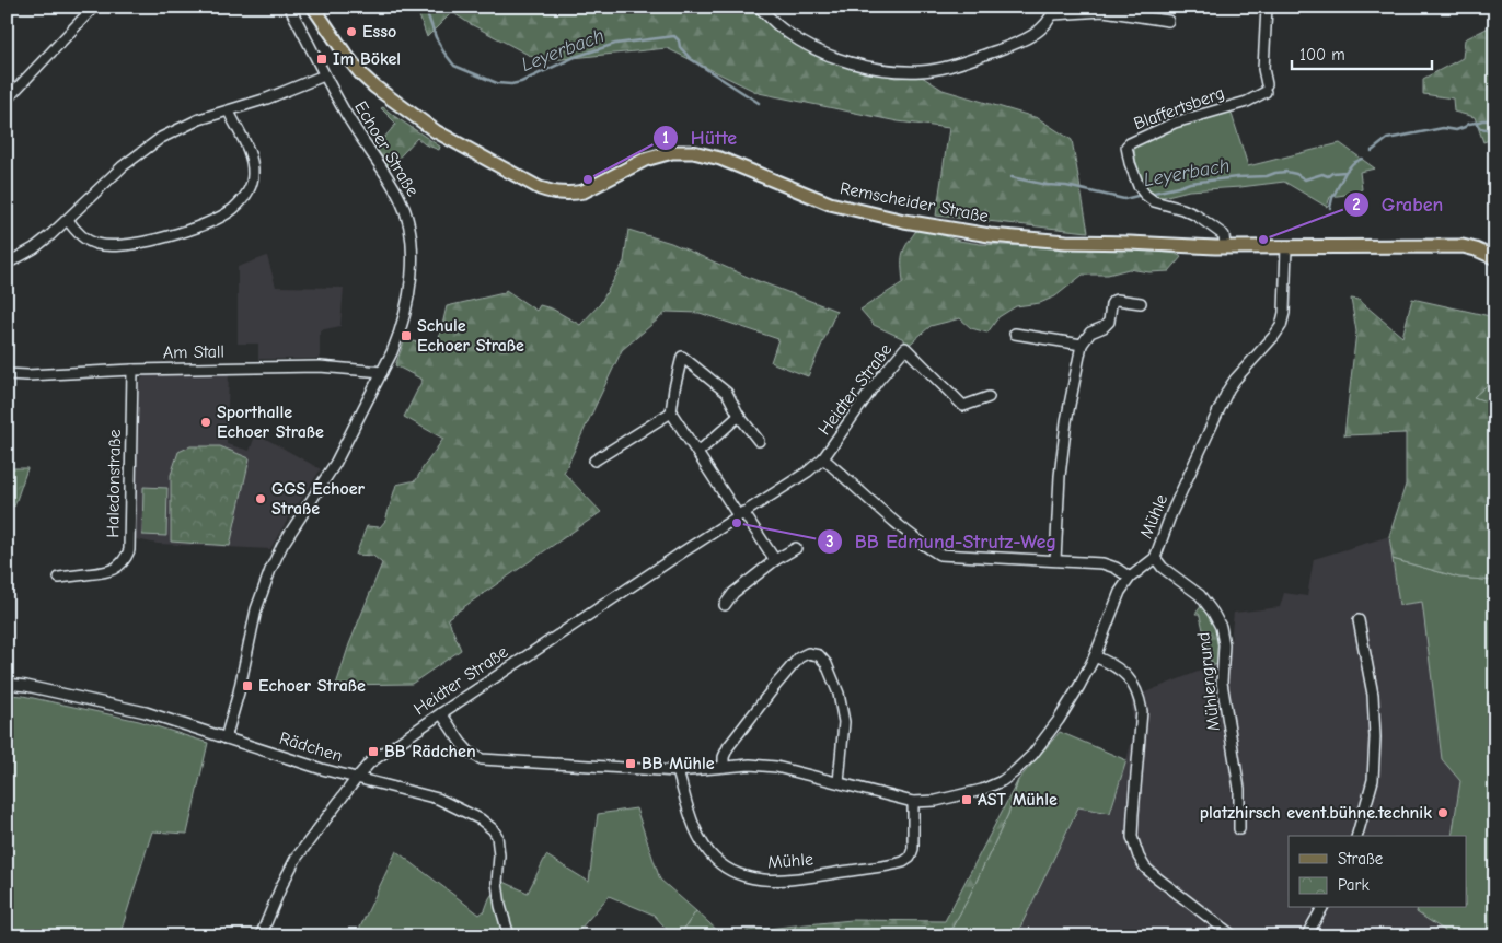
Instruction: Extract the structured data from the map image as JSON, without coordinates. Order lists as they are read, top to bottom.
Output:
{
  "streets": {
    "main road": ["Remscheider Straße"],
    "street": [
      "Blaffertsberg",
      "Echoer Straße",
      "Am Stall",
      "Heidter Straße",
      "Haledonstraße",
      "Mühle",
      "Mühlengrund",
      "Rädchen"
    ]
  },
  "crossings": [
    ["Blaffertsberg", "Remscheider Straße"],
    ["Echoer Straße", "Am Stall"],
    ["Echoer Straße", "Rädchen"],
    ["Remscheider Straße", "Mühle"],
    ["Am Stall", "Haledonstraße"],
    ["Heidter Straße", "Mühle"],
    ["Heidter Straße", "Rädchen"],
    ["Mühle", "Mühlengrund"]
  ],
  "water": ["Leyerbach"],
  "places": {
    "other": [
      "Esso",
      "Hütte",
      "Graben",
      "Sporthalle Echoer Straße",
      "GGS Echoer Straße",
      "BB Edmund-Strutz-Weg",
      "platzhirsch event.bühne.technik"
    ],
    "transit": [
      "Im Bökel",
      "Schule Echoer Straße",
      "Echoer Straße",
      "BB Rädchen",
      "BB Mühle",
      "AST Mühle"
    ]
  },
  "legend": ["Straße", "Park"],
  "scale_bar": "100 m"
}
